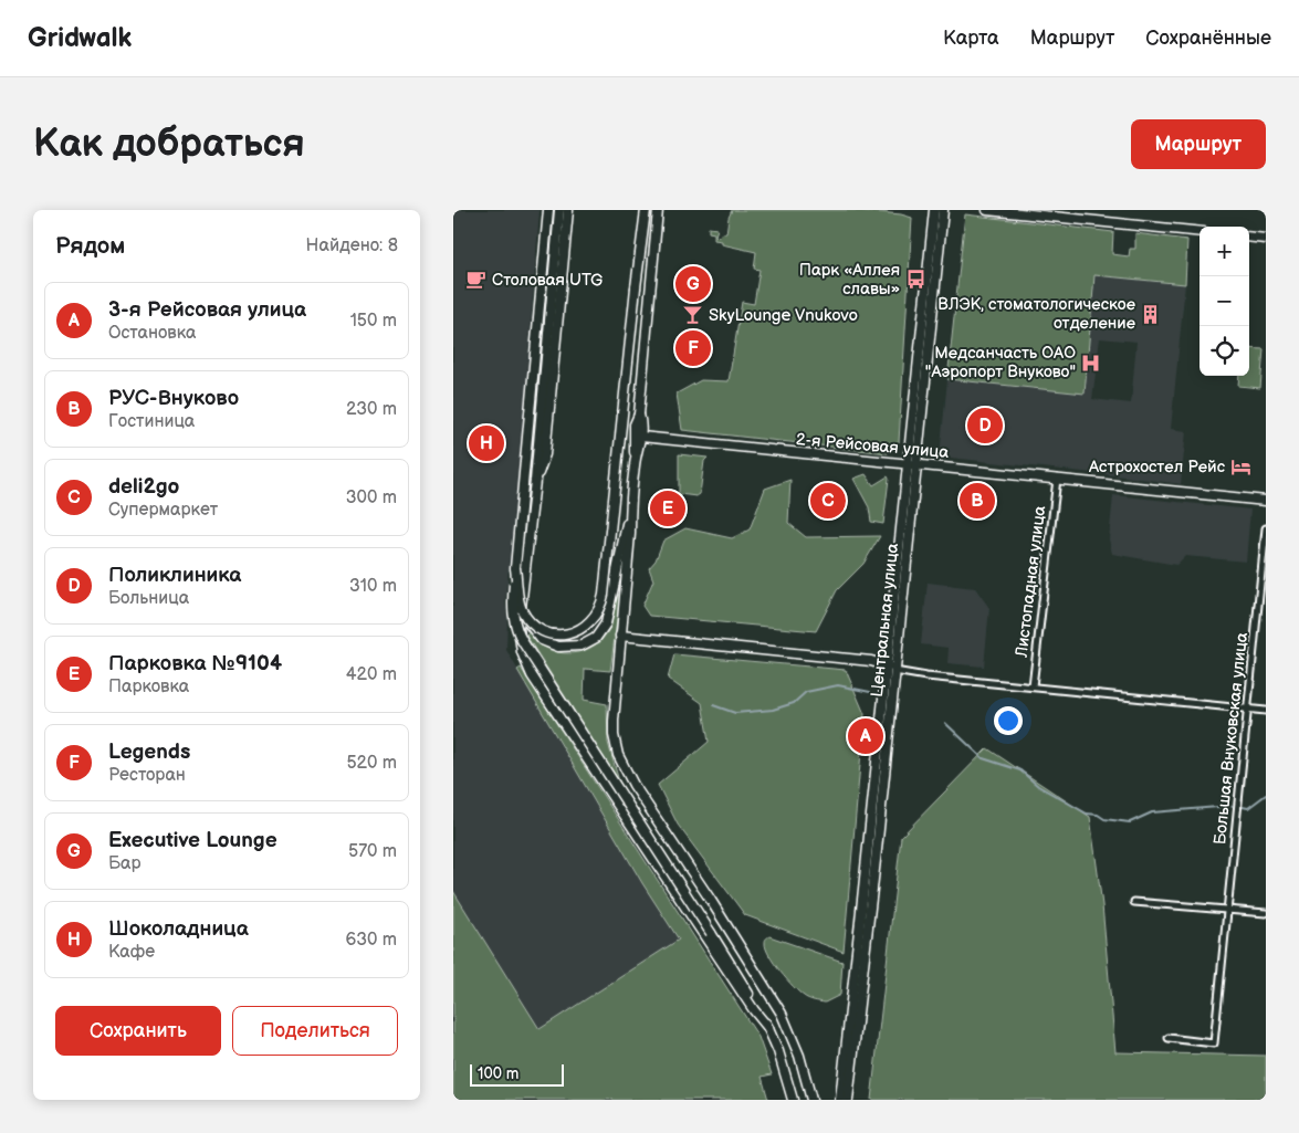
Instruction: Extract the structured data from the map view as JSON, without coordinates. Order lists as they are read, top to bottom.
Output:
{
  "streets": {
    "main road": ["2-я Рейсовая улица", "Центральная улица"],
    "street": ["Листопадная улица", "Большая Внуковская улица"]
  },
  "crossings": [
    ["2-я Рейсовая улица", "Листопадная улица"],
    ["2-я Рейсовая улица", "Центральная улица"]
  ],
  "places": {
    "cafe": ["Столовая UTG"],
    "bus stop": ["Парк «Аллея славы»"],
    "building": ["ВЛЭК, стоматологическое отделение"],
    "bar": ["SkyLounge Vnukovo"],
    "hospital": ["Медсанчасть ОАО \"Аэропорт Внуково\""],
    "hotel": ["Астрохостел Рейс"]
  },
  "scale_bar": "100 m",
  "page": {
    "header": "Gridwalk",
    "nav": ["Карта", "Маршрут", "Сохранённые"],
    "buttons": [
      "Маршрут",
      ["Сохранить", "Поделиться"]
    ],
    "title": "Как добраться",
    "heading": ["Рядом", "Найдено: 8"],
    "map_buttons": ["+", "−"],
    "pins": [
      "G",
      "F",
      "D",
      "H",
      "B",
      "C",
      "E",
      "A"
    ],
    "list": [
      {
        "mark": "A",
        "name": "3-я Рейсовая улица",
        "note": "Остановка",
        "value": "150 m"
      },
      {
        "mark": "B",
        "name": "РУС-Внуково",
        "note": "Гостиница",
        "value": "230 m"
      },
      {
        "mark": "C",
        "name": "deli2go",
        "note": "Супермаркет",
        "value": "300 m"
      },
      {
        "mark": "D",
        "name": "Поликлиника",
        "note": "Больница",
        "value": "310 m"
      },
      {
        "mark": "E",
        "name": "Парковка №9104",
        "note": "Парковка",
        "value": "420 m"
      },
      {
        "mark": "F",
        "name": "Legends",
        "note": "Ресторан",
        "value": "520 m"
      },
      {
        "mark": "G",
        "name": "Executive Lounge",
        "note": "Бар",
        "value": "570 m"
      },
      {
        "mark": "H",
        "name": "Шоколадница",
        "note": "Кафе",
        "value": "630 m"
      }
    ],
    "scale": "100 m"
  }
}
